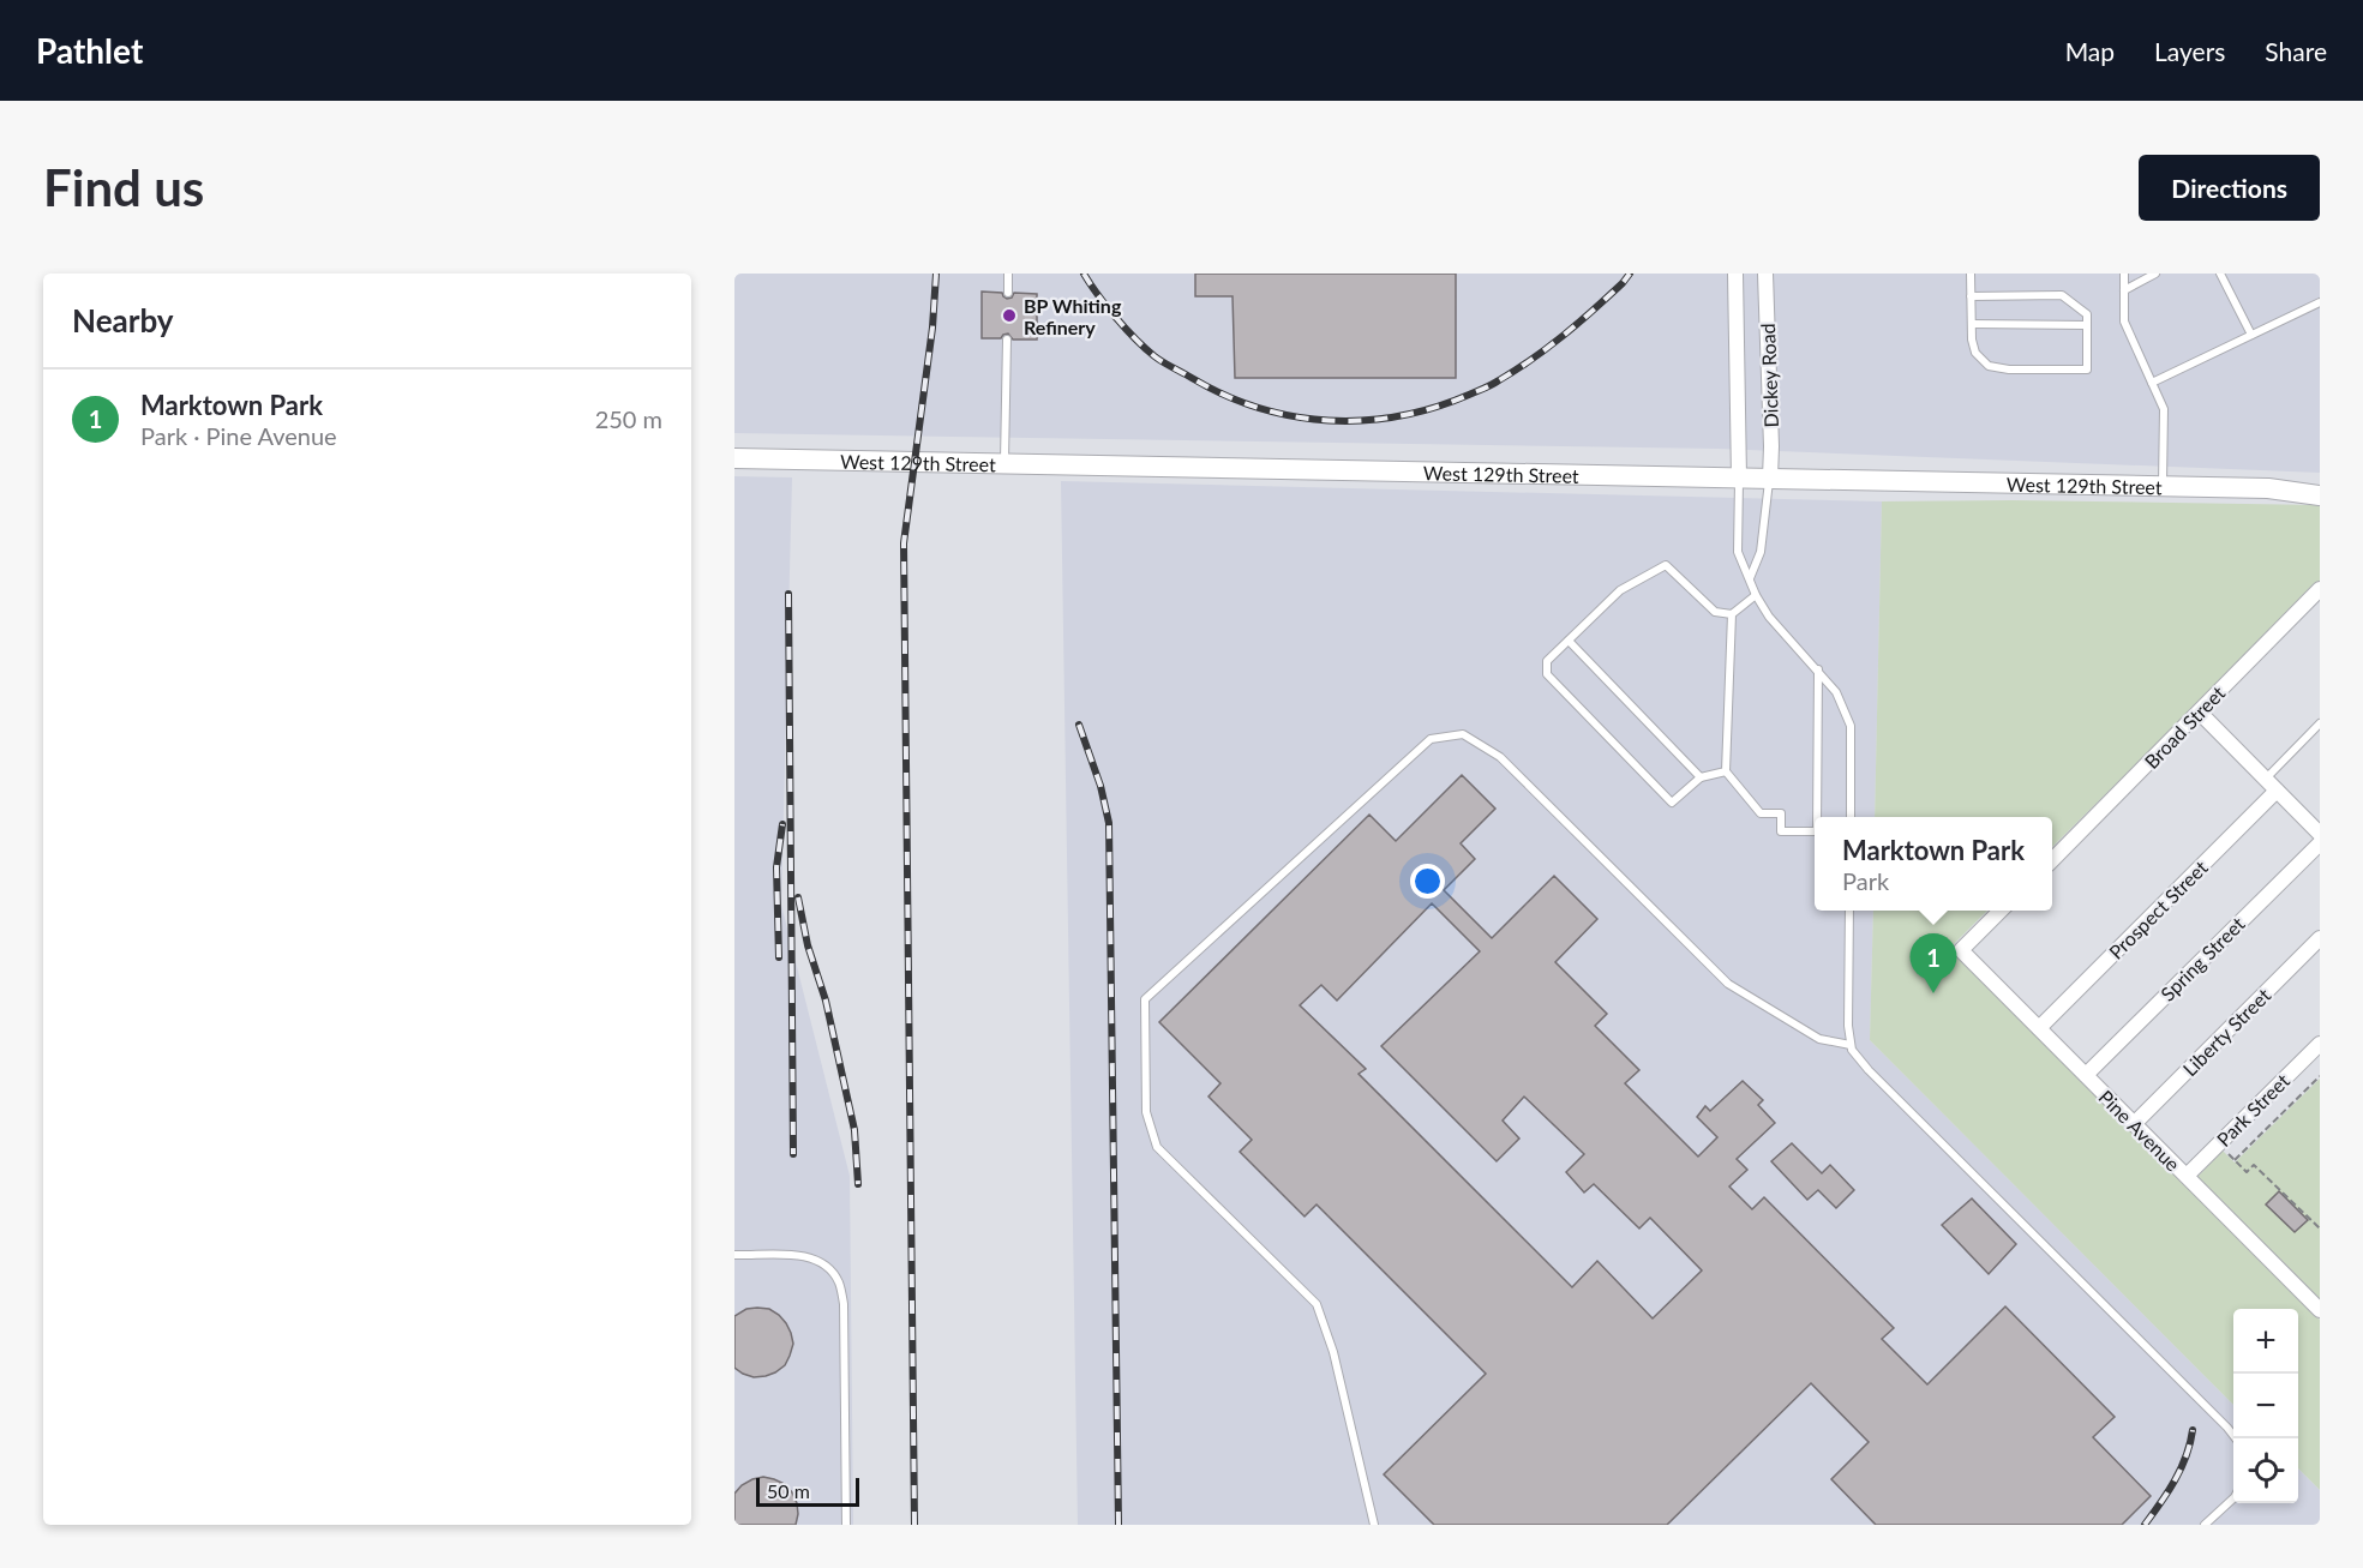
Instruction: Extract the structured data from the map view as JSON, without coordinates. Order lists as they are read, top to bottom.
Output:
{
  "streets": {
    "main road": ["West 129th Street"],
    "street": [
      "Dickey Road",
      "Broad Street",
      "Prospect Street",
      "Spring Street",
      "Liberty Street",
      "Park Street",
      "Pine Avenue"
    ]
  },
  "crossings": [
    ["Dickey Road", "West 129th Street"],
    ["Prospect Street", "Pine Avenue"],
    ["Spring Street", "Pine Avenue"],
    ["Liberty Street", "Pine Avenue"],
    ["Park Street", "Pine Avenue"]
  ],
  "places": ["BP Whiting Refinery"],
  "scale_bar": "50 m",
  "page": {
    "header": "Pathlet",
    "nav": ["Map", "Layers", "Share"],
    "buttons": "Directions",
    "title": "Find us",
    "heading": "Nearby",
    "list": [
      {
        "mark": "1",
        "name": "Marktown Park",
        "note": "Park · Pine Avenue",
        "value": "250 m"
      }
    ],
    "popup": ["Marktown Park", "Park"],
    "pins": "1",
    "map_buttons": ["+", "−"],
    "scale": "50 m"
  }
}
